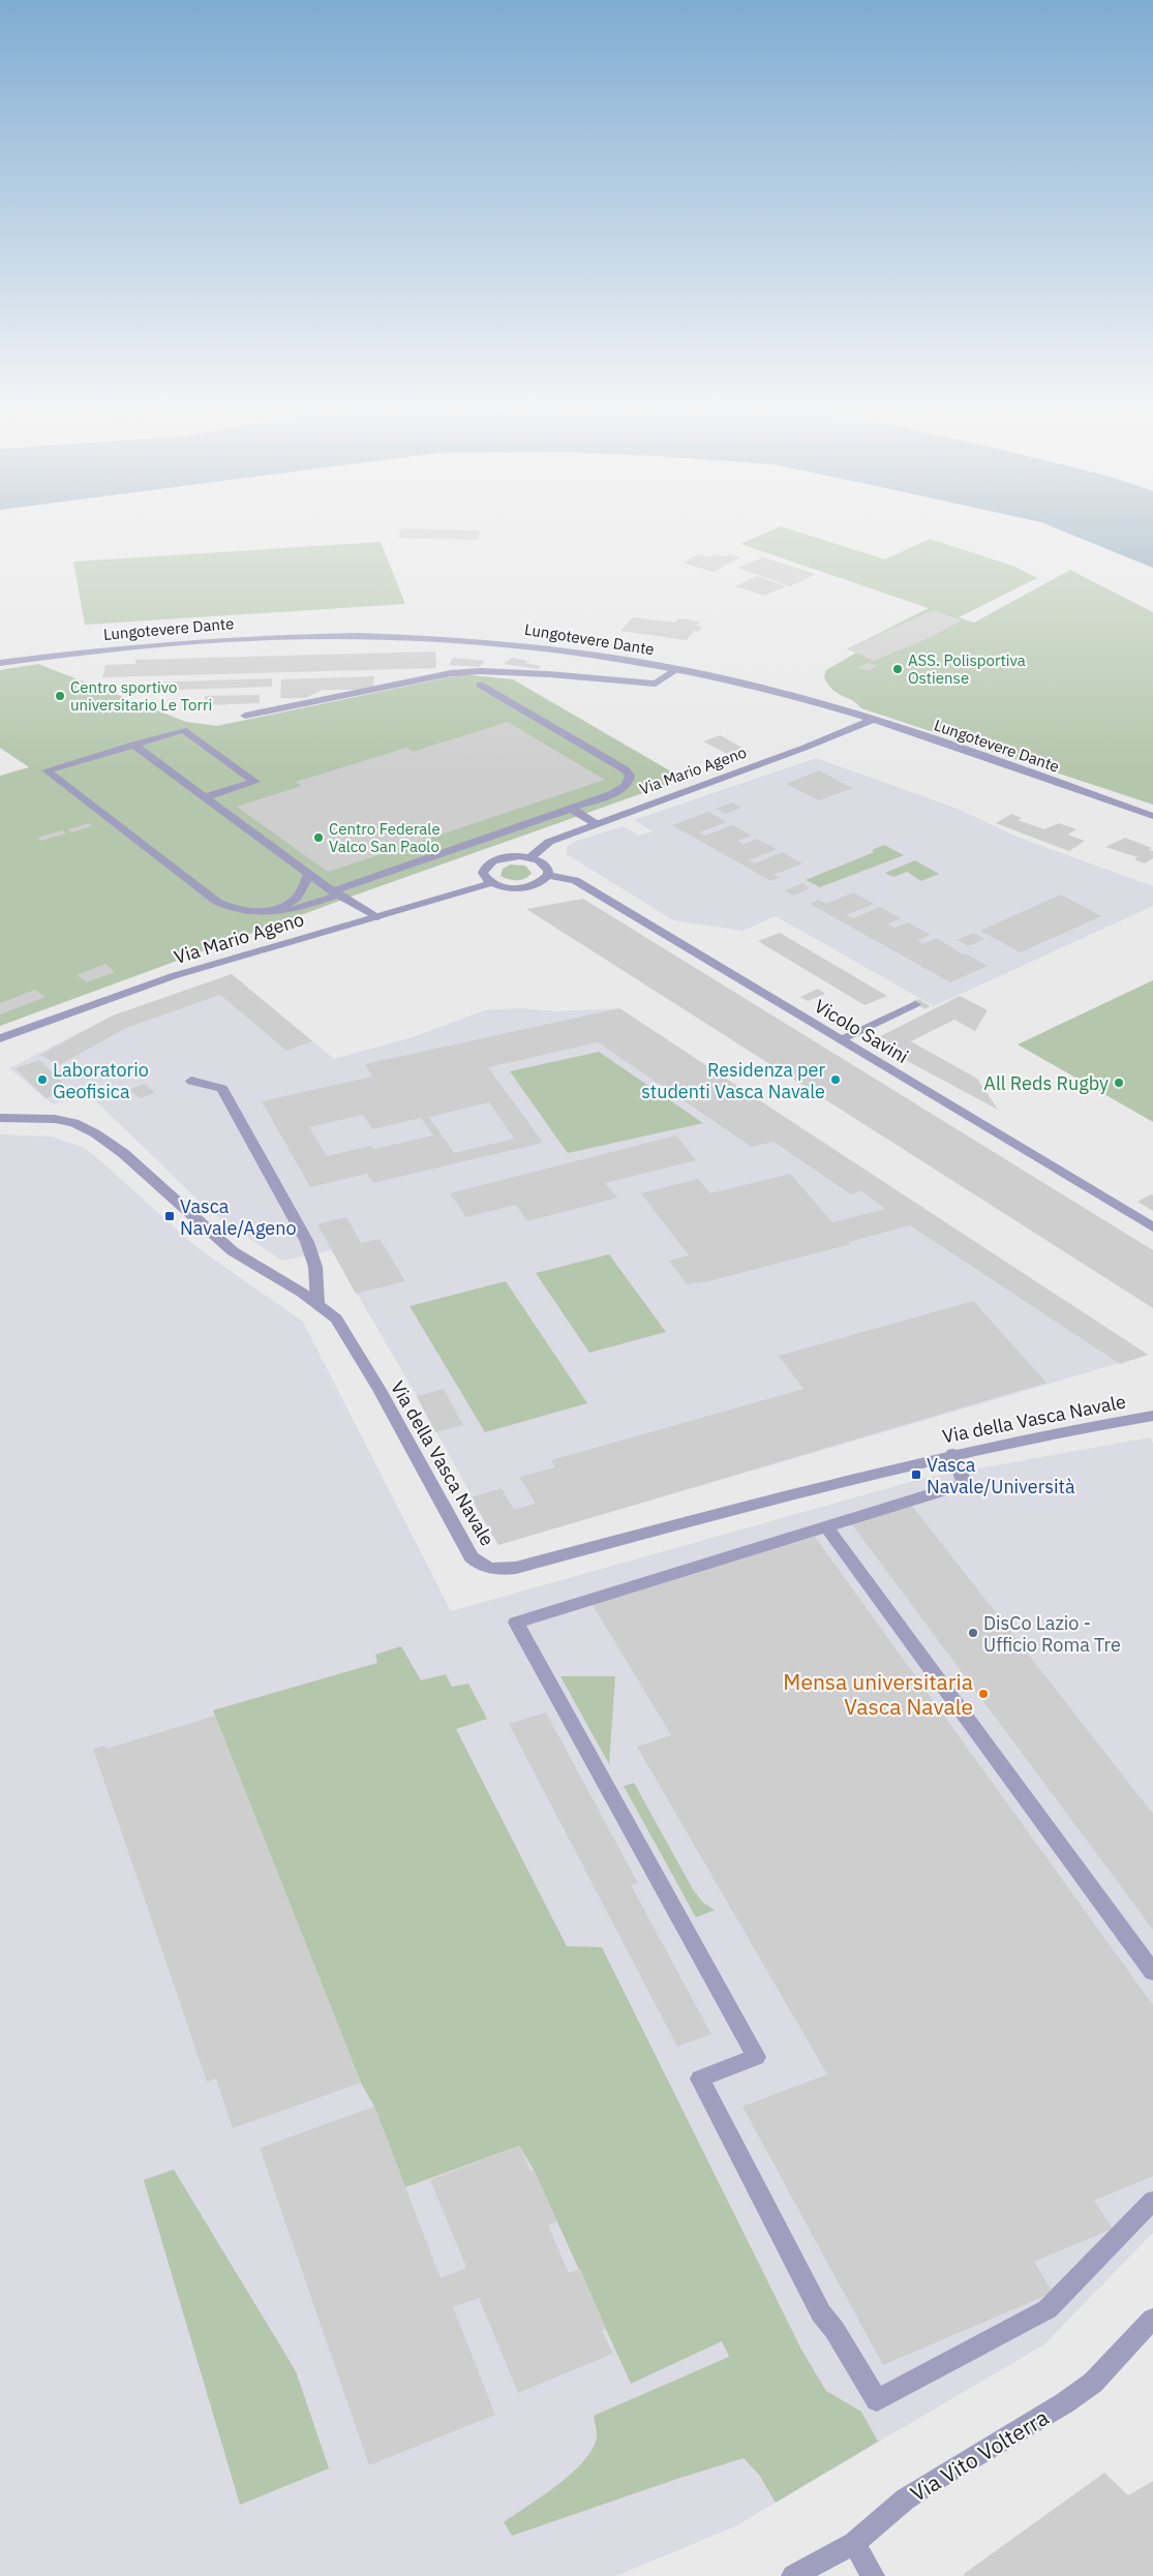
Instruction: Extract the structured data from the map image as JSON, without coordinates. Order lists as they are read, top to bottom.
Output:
{
  "streets": {
    "street": [
      "Lungotevere Dante",
      "Via Mario Ageno",
      "Vicolo Savini",
      "Via della Vasca Navale",
      "Via Vito Volterra"
    ]
  },
  "crossings": [
    ["Lungotevere Dante", "Via Mario Ageno"]
  ],
  "places": {
    "other": [
      "ASS. Polisportiva Ostiense",
      "Centro sportivo universitario Le Torri",
      "Centro Federale Valco San Paolo",
      "Laboratorio Geofisica",
      "Residenza per studenti Vasca Navale",
      "All Reds Rugby",
      "DisCo Lazio - Ufficio Roma Tre",
      "Mensa universitaria Vasca Navale"
    ],
    "transit": ["Vasca Navale/Ageno", "Vasca Navale/Università"]
  }
}
